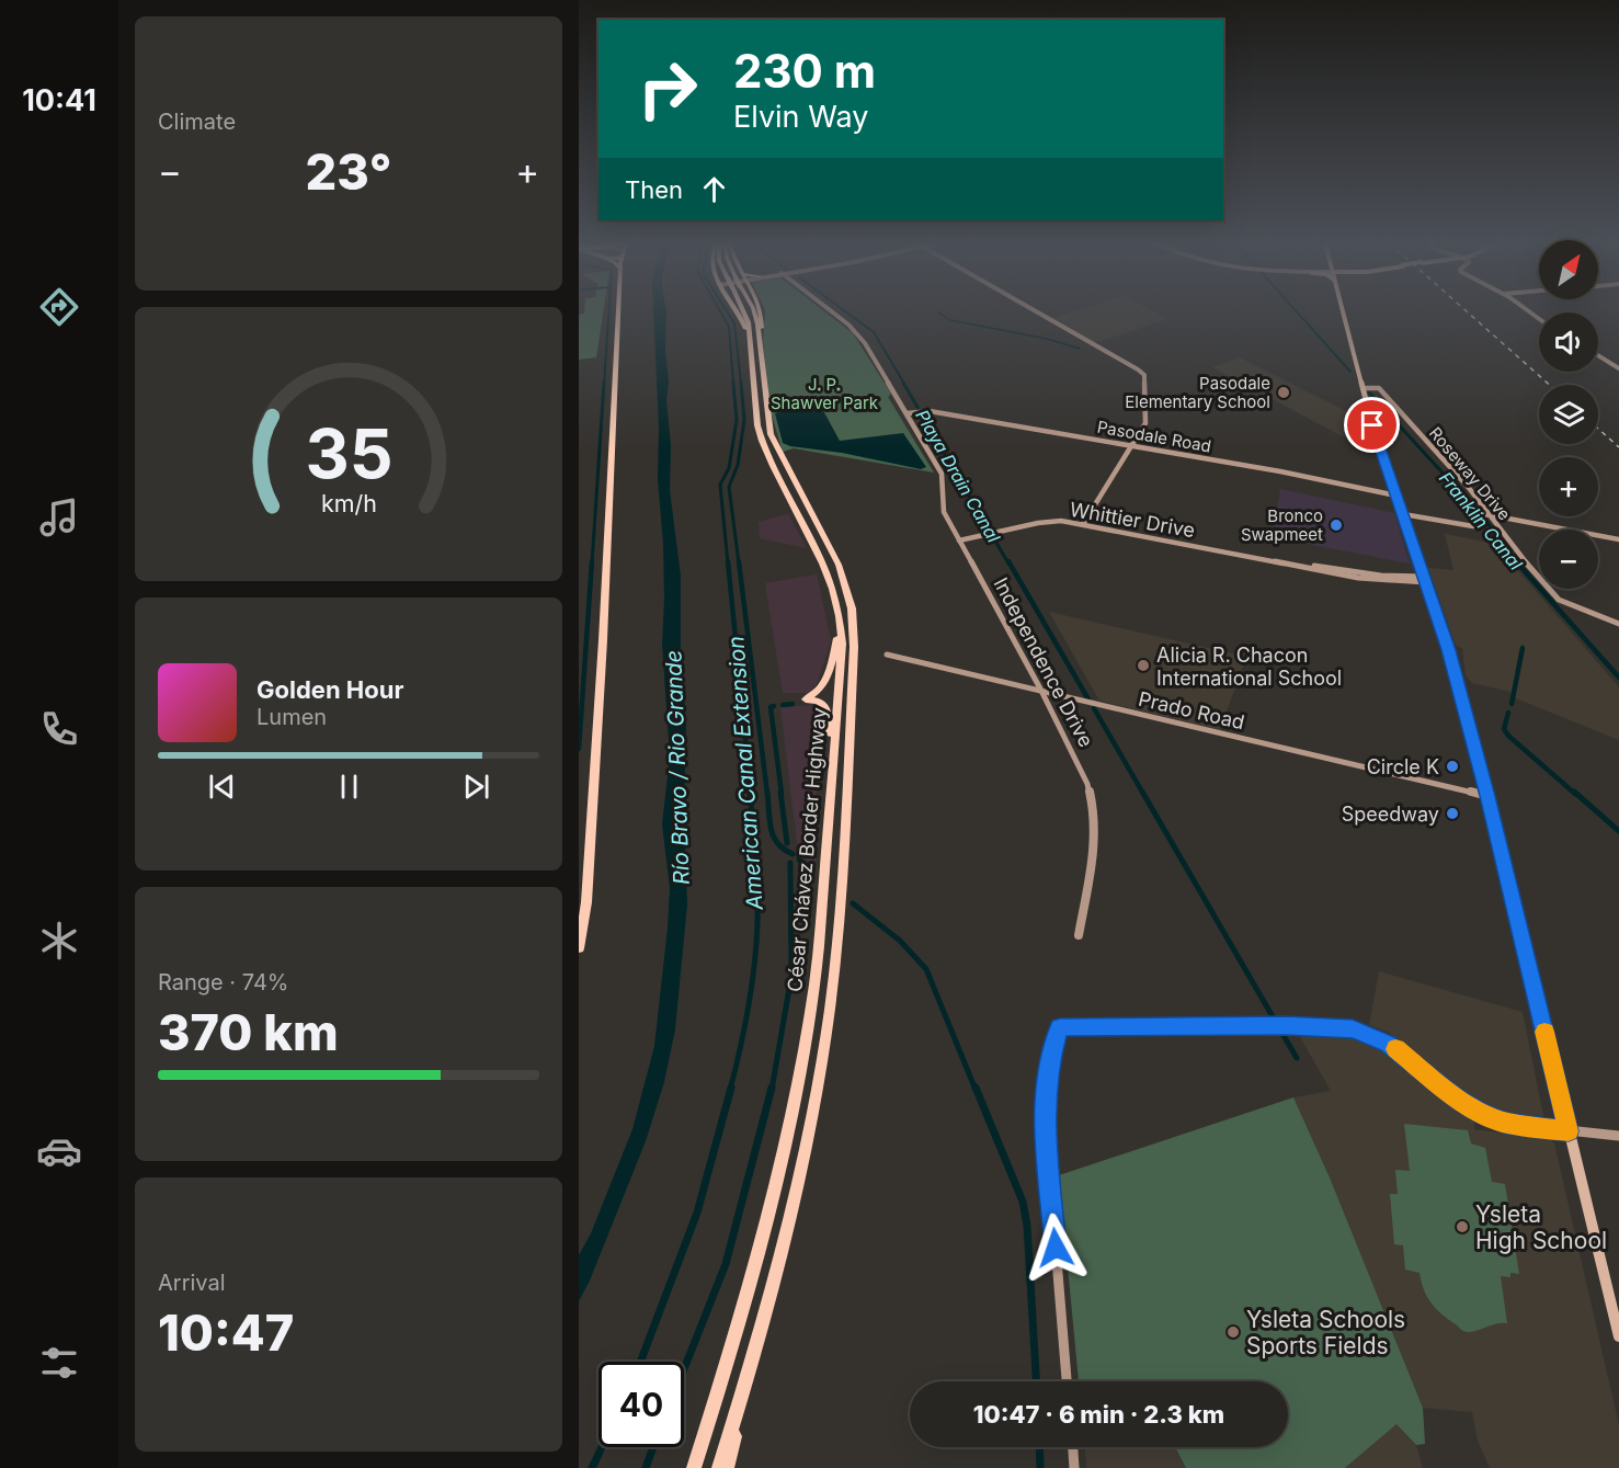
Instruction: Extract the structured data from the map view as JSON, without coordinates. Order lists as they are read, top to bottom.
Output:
{
  "streets": {
    "highway": ["César Chávez Border Highway"],
    "street": [
      "Pasodale Road",
      "Roseway Drive",
      "Whittier Drive",
      "Independence Drive",
      "Prado Road"
    ]
  },
  "crossings": [
    ["Pasodale Road", "Independence Drive"],
    ["Whittier Drive", "Independence Drive"],
    ["Independence Drive", "Prado Road"]
  ],
  "water": [
    "Playa Drain Canal",
    "Franklin Canal",
    "Río Bravo / Rio Grande",
    "American Canal Extension"
  ],
  "parks": ["J. P. Shawver Park"],
  "places": [
    "Pasodale Elementary School",
    "Bronco Swapmeet",
    "Alicia R. Chacon International School",
    "Circle K",
    "Speedway",
    "Ysleta High School",
    "Ysleta Schools Sports Fields"
  ],
  "north": "top right",
  "page": {
    "tabs": "10:41",
    "tile": [
      "Climate",
      ["Range · 74%", "370 km"],
      ["Arrival", "10:47"]
    ],
    "turn": ["230 m", "Elvin Way"],
    "heat": ["−", "23°", "+"],
    "then": "Then",
    "map_buttons": ["+", "−"],
    "song": ["Golden Hour", "Lumen"],
    "limit": "40",
    "trip": "10:47 · 6 min · 2.3 km",
    "gauge": ["35", "km/h"]
  }
}
